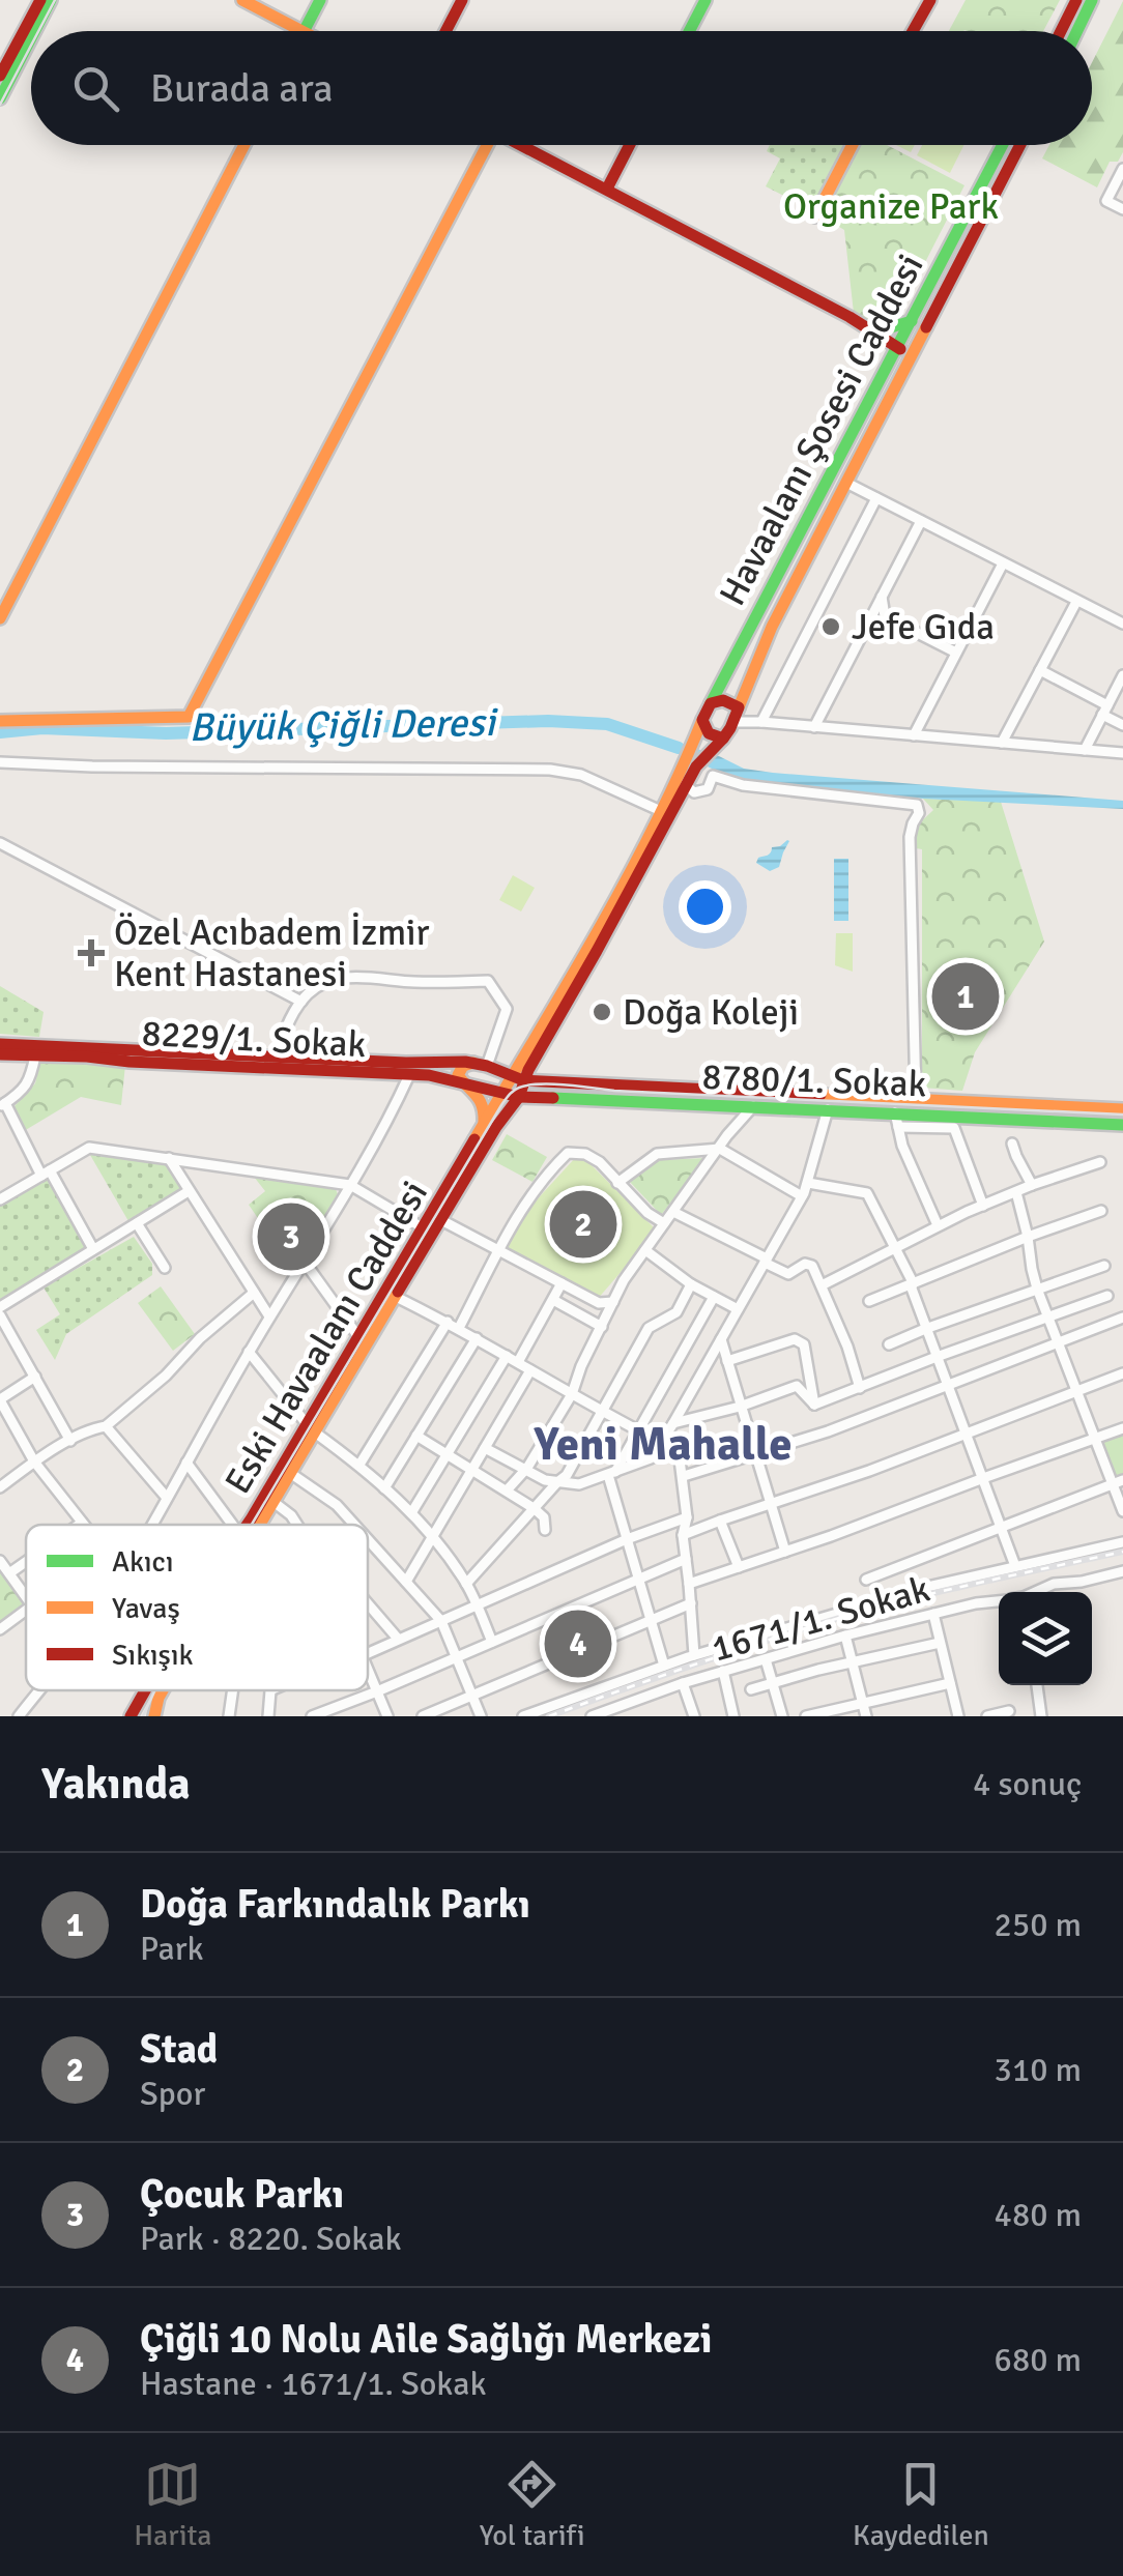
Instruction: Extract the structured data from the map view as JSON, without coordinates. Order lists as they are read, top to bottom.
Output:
{
  "streets": {
    "street": [
      "Havaalanı Şosesi Caddesi",
      "8229/1. Sokak",
      "8780/1. Sokak",
      "Eski Havaalanı Caddesi",
      "1671/1. Sokak"
    ]
  },
  "crossings": [
    ["8229/1. Sokak", "8780/1. Sokak"],
    ["8229/1. Sokak", "Eski Havaalanı Caddesi"],
    ["8780/1. Sokak", "Eski Havaalanı Caddesi"]
  ],
  "districts": ["Yeni Mahalle"],
  "water": ["Büyük Çiğli Deresi"],
  "parks": ["Organize Park"],
  "places": {
    "other": ["Jefe Gıda", "Doğa Koleji"],
    "health": ["Özel Acıbadem İzmir Kent Hastanesi"]
  },
  "legend": ["Akıcı", "Yavaş", "Sıkışık"],
  "page": {
    "search": "Burada ara",
    "pins": [
      "1",
      "2",
      "3",
      "4"
    ],
    "heading": ["Yakında", "4 sonuç"],
    "list": [
      {
        "mark": "1",
        "name": "Doğa Farkındalık Parkı",
        "note": "Park",
        "value": "250 m"
      },
      {
        "mark": "2",
        "name": "Stad",
        "note": "Spor",
        "value": "310 m"
      },
      {
        "mark": "3",
        "name": "Çocuk Parkı",
        "note": "Park · 8220. Sokak",
        "value": "480 m"
      },
      {
        "mark": "4",
        "name": "Çiğli 10 Nolu Aile Sağlığı Merkezi",
        "note": "Hastane · 1671/1. Sokak",
        "value": "680 m"
      }
    ],
    "nav": ["Harita", "Yol tarifi", "Kaydedilen"]
  }
}
